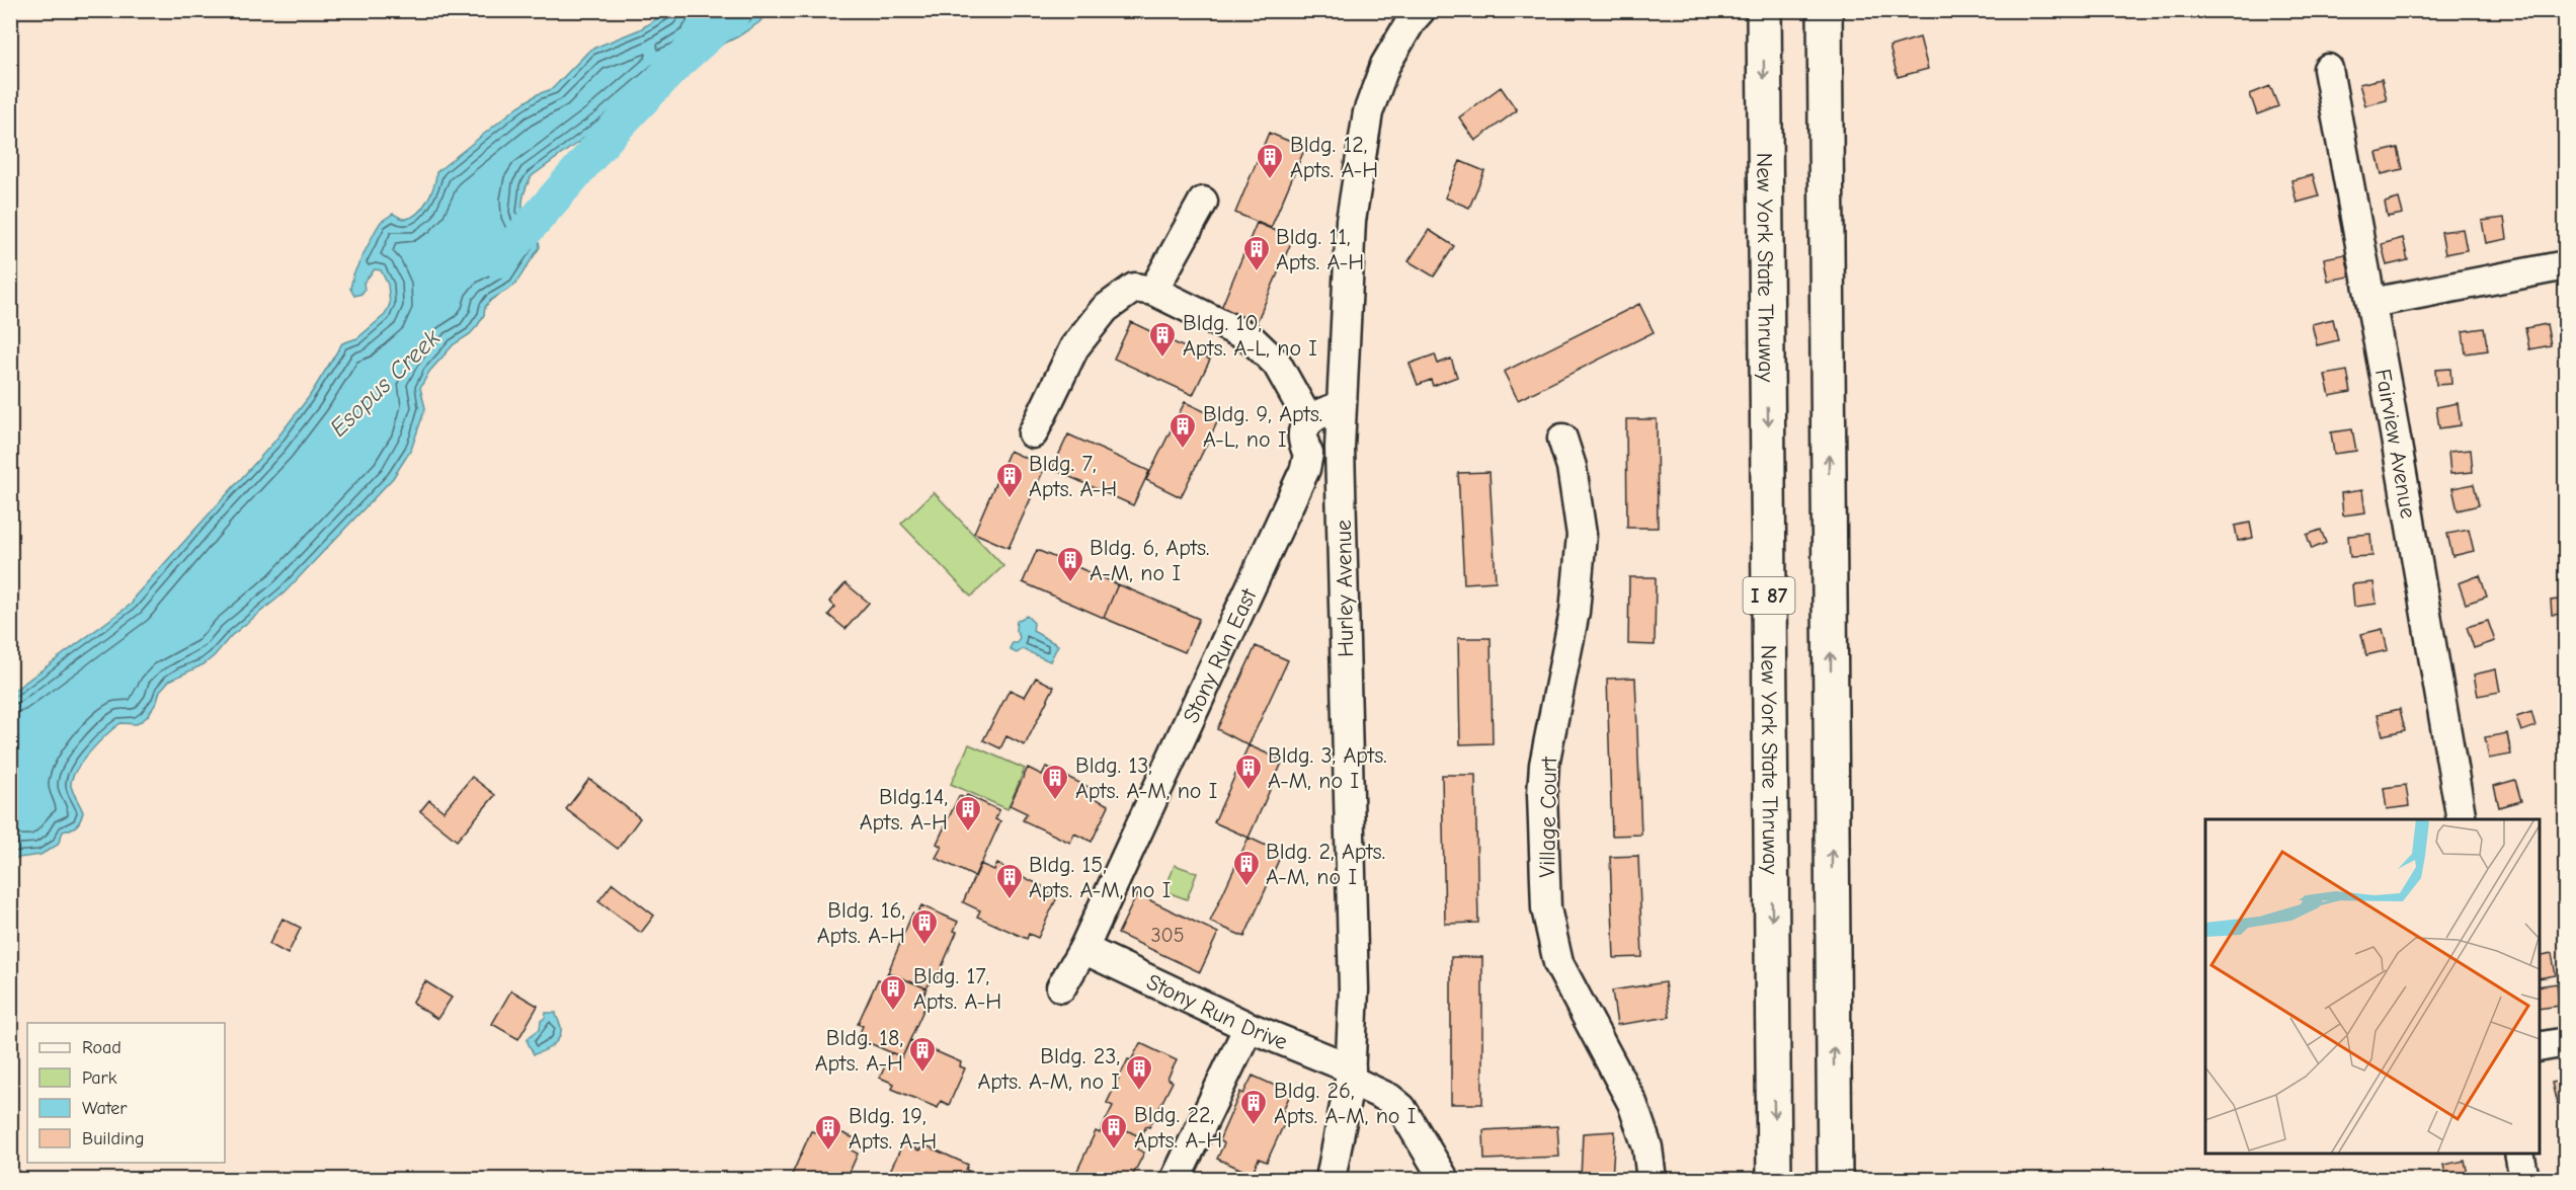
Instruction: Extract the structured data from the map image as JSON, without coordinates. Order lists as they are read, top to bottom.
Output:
{
  "streets": {
    "highway": ["New York State Thruway", "I 87"],
    "street": [
      "Fairview Avenue",
      "Hurley Avenue",
      "Stony Run East",
      "Village Court",
      "Stony Run Drive"
    ]
  },
  "crossings": [
    ["Hurley Avenue", "Stony Run Drive"],
    ["Stony Run East", "Stony Run Drive"]
  ],
  "water": ["Esopus Creek"],
  "places": {
    "building": [
      "Bldg. 12, Apts. A-H",
      "Bldg. 11, Apts. A-H",
      "Bldg. 10, Apts. A-L, no I",
      "Bldg. 9, Apts. A-L, no I",
      "Bldg. 7, Apts. A-H",
      "Bldg. 6, Apts. A-M, no I",
      "Bldg. 3, Apts. A-M, no I",
      "Bldg. 13, Apts. A-M, no I",
      "Bldg.14, Apts. A-H",
      "Bldg. 2, Apts. A-M, no I",
      "Bldg. 15, Apts. A-M, no I",
      "Bldg. 16, Apts. A-H",
      "Bldg. 17, Apts. A-H",
      "Bldg. 18, Apts. A-H",
      "Bldg. 23, Apts. A-M, no I",
      "Bldg. 26, Apts. A-M, no I",
      "Bldg. 22, Apts. A-H",
      "Bldg. 19, Apts. A-H"
    ]
  },
  "house_numbers": ["305"],
  "legend": [
    "Road",
    "Park",
    "Water",
    "Building"
  ]
}
